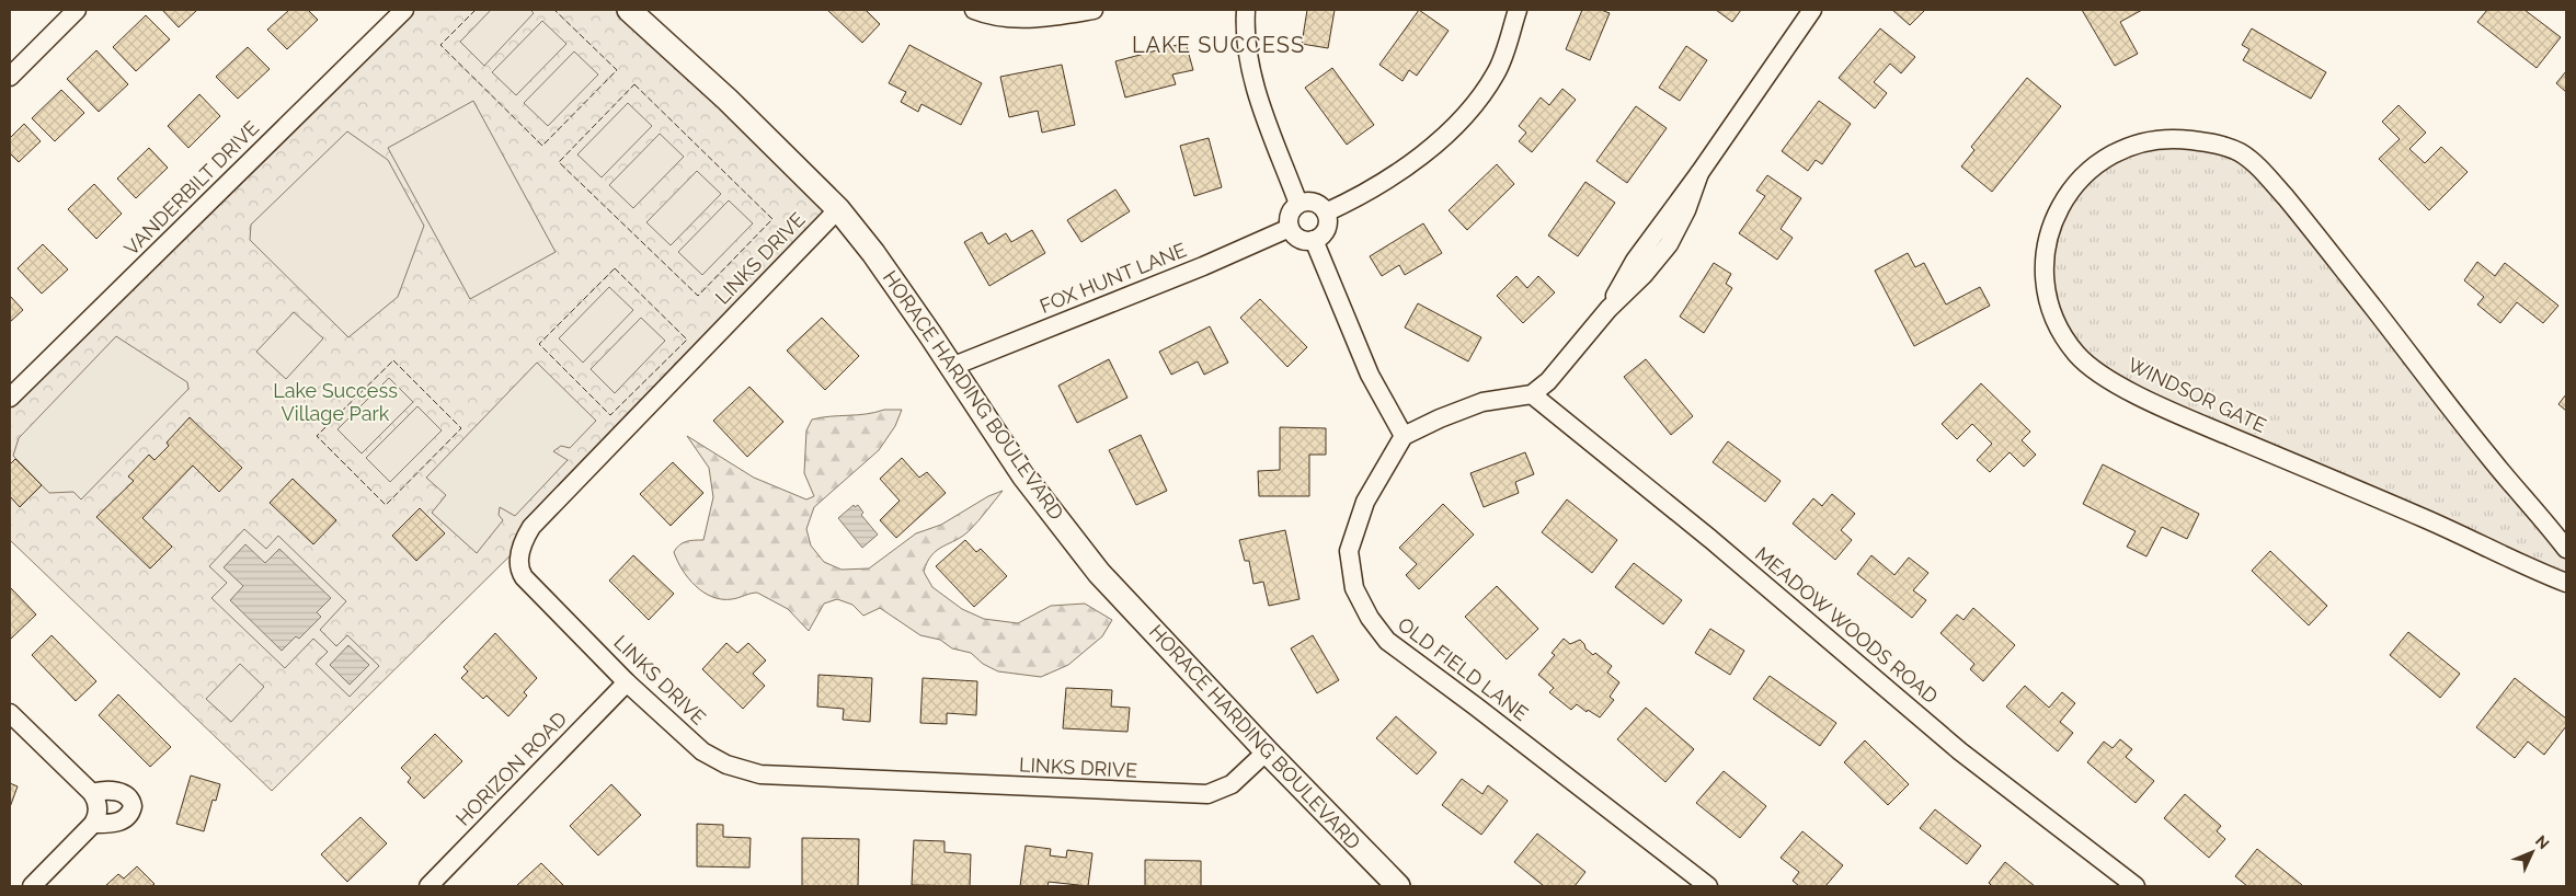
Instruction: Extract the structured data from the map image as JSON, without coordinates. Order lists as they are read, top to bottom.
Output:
{
  "streets": {
    "street": [
      "VANDERBILT DRIVE",
      "LINKS DRIVE",
      "FOX HUNT LANE",
      "HORACE HARDING BOULEVARD",
      "WINDSOR GATE",
      "MEADOW WOODS ROAD",
      "OLD FIELD LANE",
      "HORIZON ROAD"
    ]
  },
  "crossings": [
    ["LINKS DRIVE", "HORACE HARDING BOULEVARD"],
    ["LINKS DRIVE", "HORIZON ROAD"],
    ["FOX HUNT LANE", "HORACE HARDING BOULEVARD"]
  ],
  "districts": ["LAKE SUCCESS"],
  "parks": ["Lake Success Village Park"],
  "north": "top right"
}
